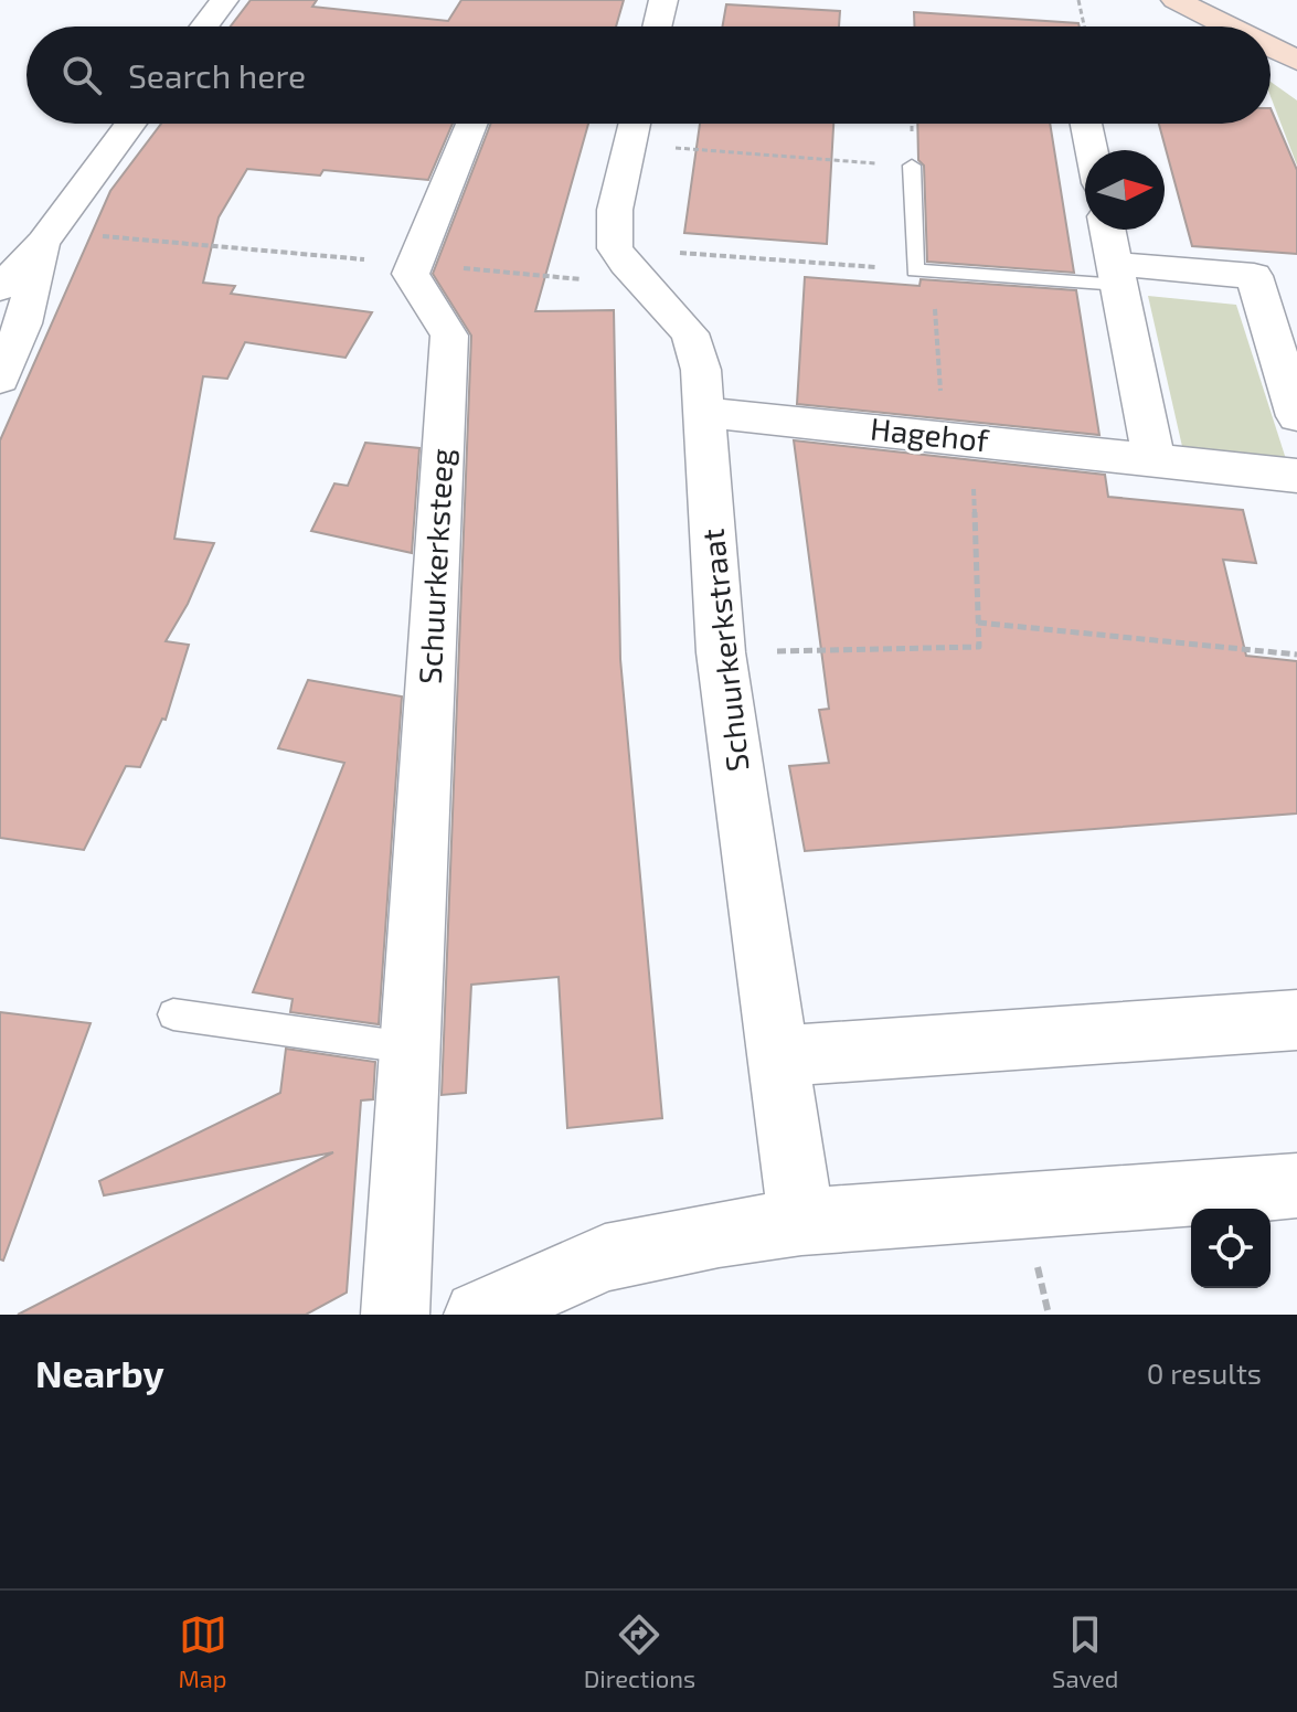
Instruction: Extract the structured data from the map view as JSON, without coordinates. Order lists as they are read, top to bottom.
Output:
{
  "streets": {
    "street": ["Hagehof", "Schuurkerksteeg", "Schuurkerkstraat"]
  },
  "crossings": [
    ["Hagehof", "Schuurkerkstraat"]
  ],
  "north": "right",
  "page": {
    "search": "Search here",
    "heading": ["Nearby", "0 results"],
    "nav": ["Map", "Directions", "Saved"]
  }
}
